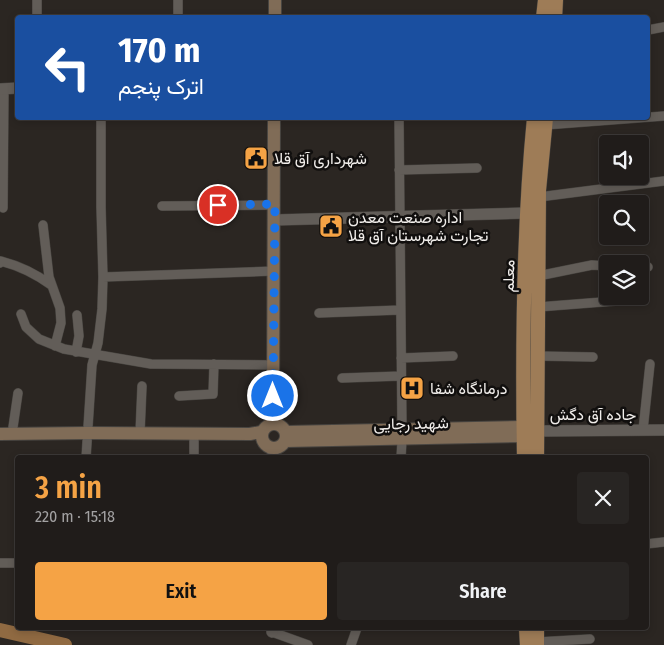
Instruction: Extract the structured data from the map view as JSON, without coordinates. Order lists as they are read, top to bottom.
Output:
{
  "streets": {
    "main road": ["معلم", "شهید رجایی"],
    "street": ["جاده آق دگش"]
  },
  "crossings": [
    ["معلم", "جاده آق دگش"],
    ["معلم", "شهید رجایی"],
    ["جاده آق دگش", "شهید رجایی"]
  ],
  "places": {
    "public building": ["شهرداری آق قلا", "اداره صنعت معدن تجارت شهرستان آق قلا"],
    "hospital": ["درمانگاه شفا"]
  },
  "page": {
    "turn": ["170 m", "اترک پنجم"],
    "heading": ["3 min", "220 m · 15:18"],
    "buttons": ["Exit", "Share"]
  }
}
